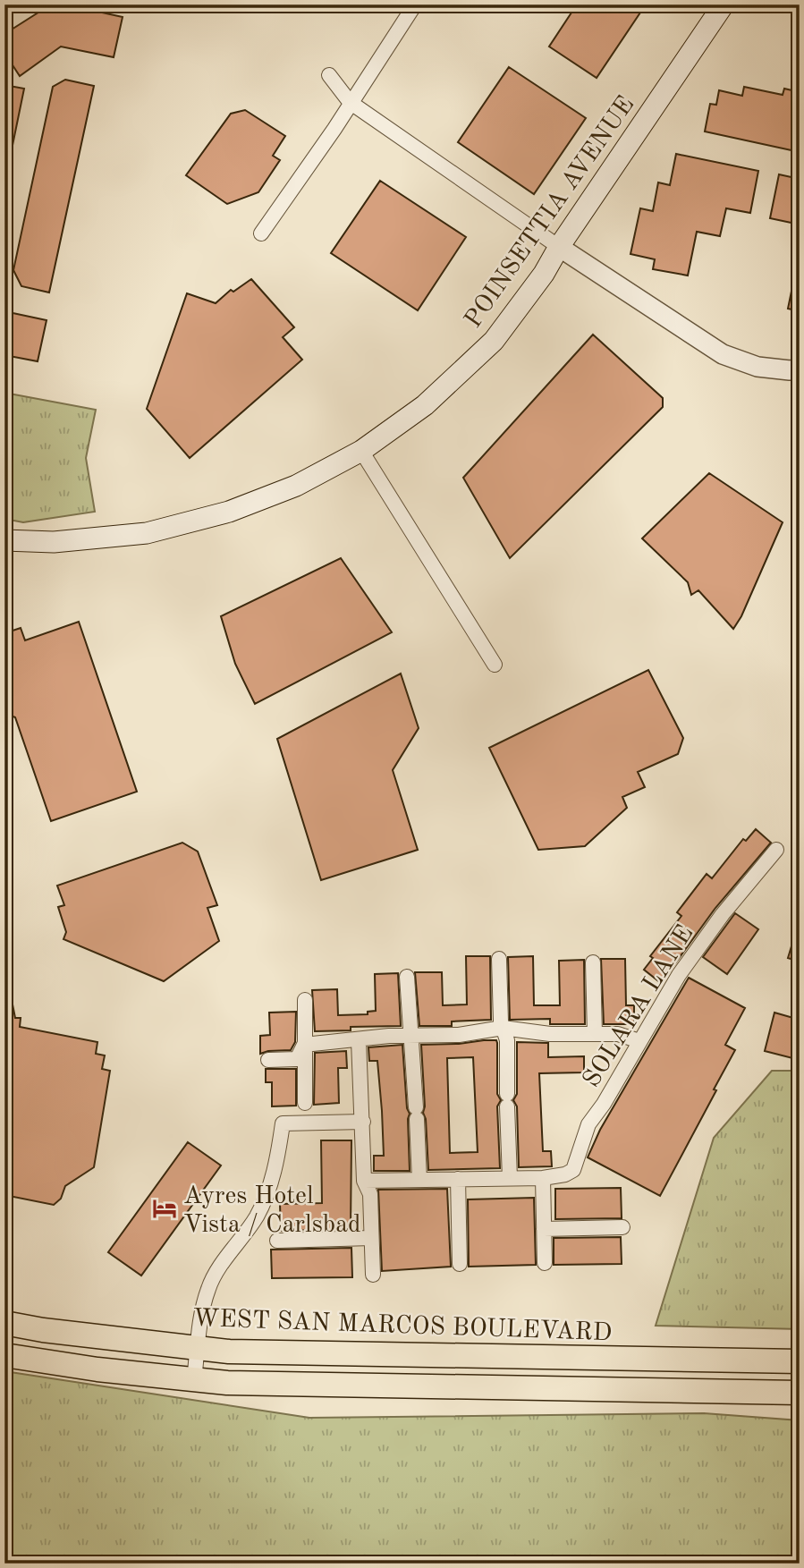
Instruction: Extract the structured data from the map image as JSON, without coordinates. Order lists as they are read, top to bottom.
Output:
{
  "streets": {
    "main road": ["POINSETTIA AVENUE", "WEST SAN MARCOS BOULEVARD"],
    "street": ["SOLARA LANE"]
  },
  "places": {
    "hotel": ["Ayres Hotel Vista / Carlsbad"]
  }
}
